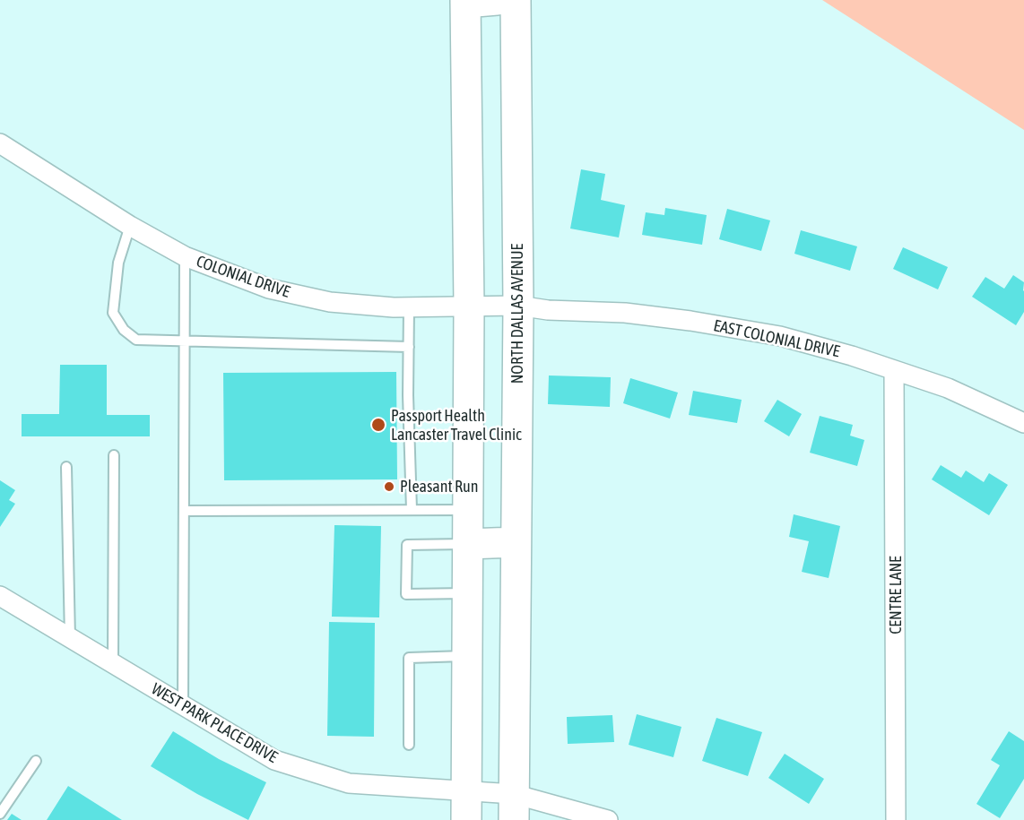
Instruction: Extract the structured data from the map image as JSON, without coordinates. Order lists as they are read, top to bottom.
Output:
{
  "streets": {
    "main road": ["NORTH DALLAS AVENUE"],
    "street": [
      "COLONIAL DRIVE",
      "EAST COLONIAL DRIVE",
      "CENTRE LANE",
      "WEST PARK PLACE DRIVE"
    ]
  },
  "crossings": [
    ["COLONIAL DRIVE", "NORTH DALLAS AVENUE"],
    ["COLONIAL DRIVE", "EAST COLONIAL DRIVE"],
    ["NORTH DALLAS AVENUE", "EAST COLONIAL DRIVE"],
    ["NORTH DALLAS AVENUE", "WEST PARK PLACE DRIVE"],
    ["EAST COLONIAL DRIVE", "CENTRE LANE"]
  ],
  "places": ["Passport Health Lancaster Travel Clinic", "Pleasant Run"]
}
